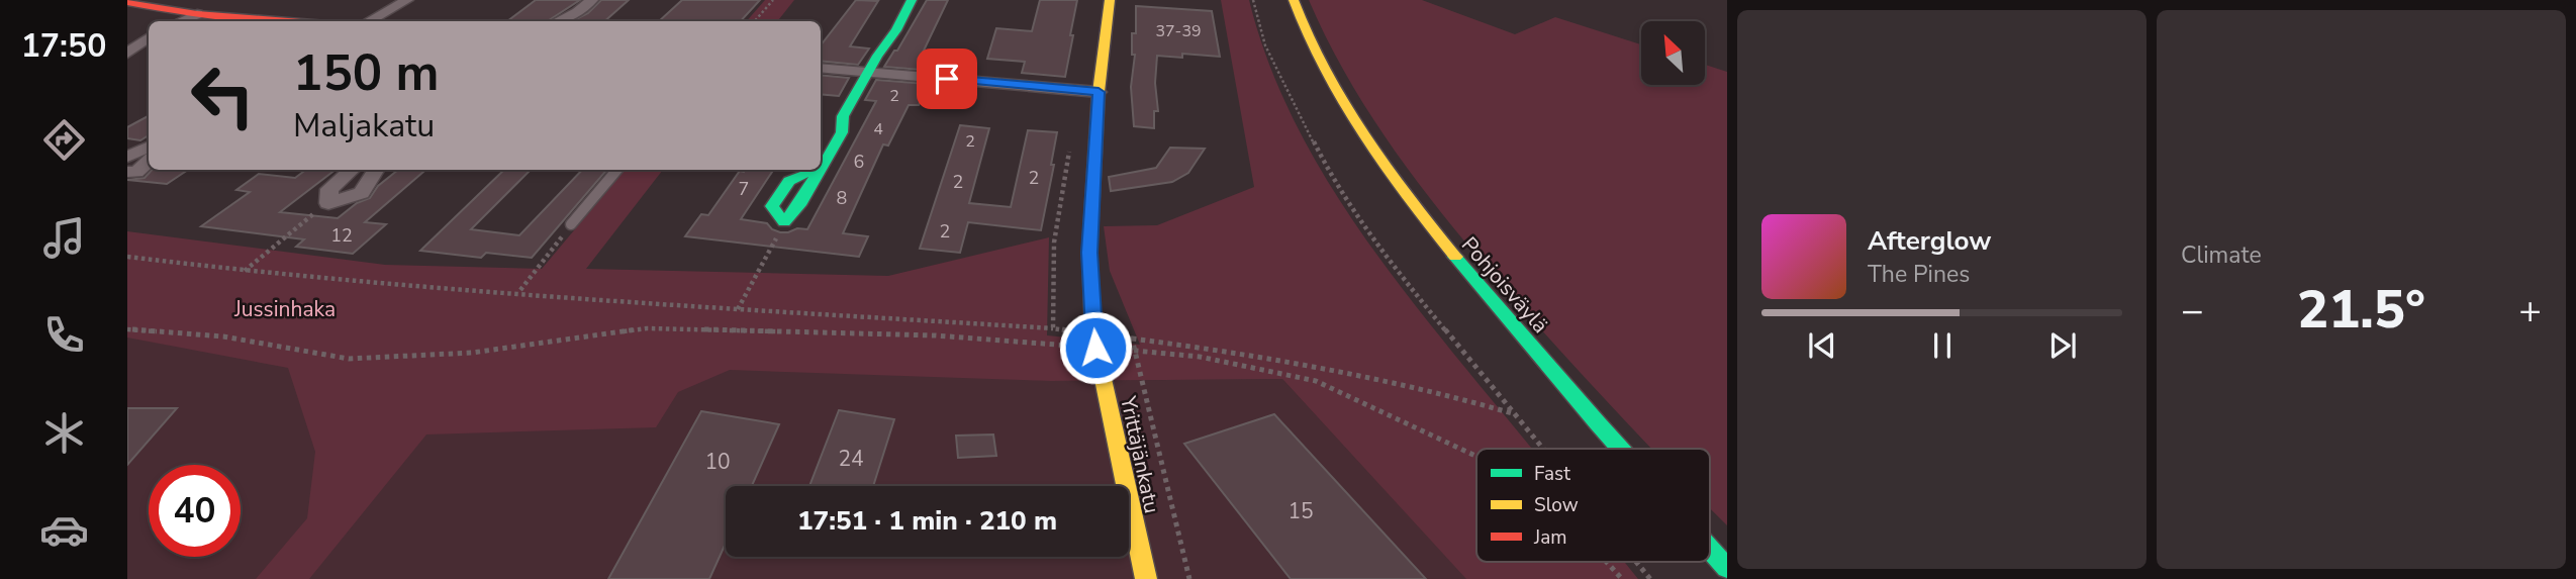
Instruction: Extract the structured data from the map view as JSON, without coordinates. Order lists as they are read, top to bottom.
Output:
{
  "streets": {
    "street": ["Pohjoisväylä", "Yrittäjänkatu"]
  },
  "parks": ["Jussinhaka"],
  "house_numbers": [
    "37-39",
    "2",
    "4",
    "2",
    "6",
    "2",
    "2",
    "7",
    "8",
    "2",
    "12",
    "24",
    "10",
    "15"
  ],
  "legend": ["Fast", "Slow", "Jam"],
  "north": "top left",
  "page": {
    "tabs": "17:50",
    "tile": "Climate",
    "turn": ["150 m", "Maljakatu"],
    "song": ["Afterglow", "The Pines"],
    "heat": ["−", "21.5°", "+"],
    "limit": "40",
    "trip": "17:51 · 1 min · 210 m"
  }
}
